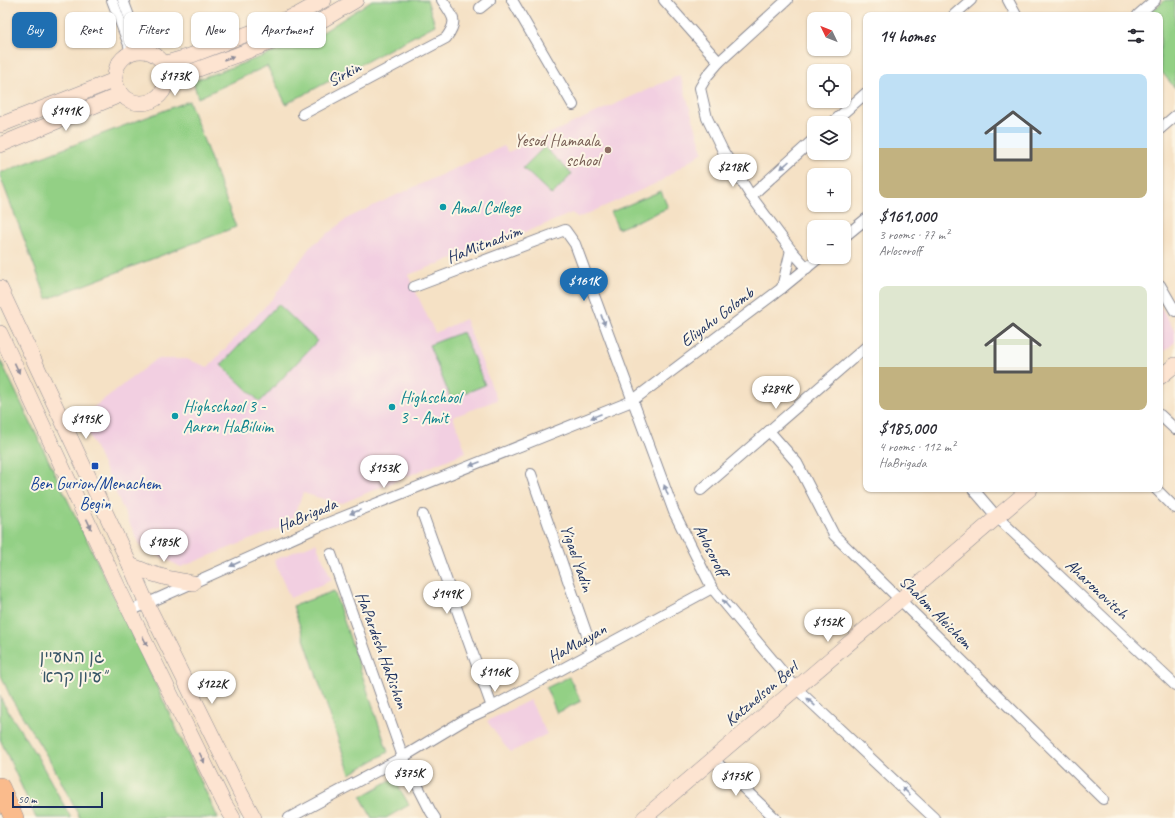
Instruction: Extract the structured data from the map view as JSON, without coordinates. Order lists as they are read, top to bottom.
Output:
{
  "streets": {
    "street": [
      "Sirkin",
      "HaMitnadvim",
      "Eliyahu Golomb",
      "HaBrigada",
      "Arlosoroff",
      "Yigael Yadin",
      "Aharonovitch",
      "Shalom Aleichem",
      "HaMaayan",
      "HaPardesh HaRishon",
      "Katznelson Berl"
    ]
  },
  "crossings": [
    ["HaMitnadvim", "Arlosoroff"],
    ["Eliyahu Golomb", "HaBrigada"],
    ["Eliyahu Golomb", "Arlosoroff"],
    ["HaBrigada", "Arlosoroff"],
    ["Arlosoroff", "HaMaayan"],
    ["Arlosoroff", "Katznelson Berl"],
    ["Yigael Yadin", "HaMaayan"],
    ["Aharonovitch", "Katznelson Berl"],
    ["Shalom Aleichem", "Katznelson Berl"],
    ["HaMaayan", "HaPardesh HaRishon"]
  ],
  "one_way": ["HaBrigada"],
  "parks": ["גן המעיין \"עיון קרא\""],
  "places": {
    "other": [
      "Yesod Hamaala school",
      "Amal College",
      "Highschool 3 - Amit",
      "Highschool 3 - Aaron HaBiluim"
    ],
    "transit": ["Ben Gurion/Menachem Begin"]
  },
  "scale_bar": "50 m",
  "north": "top left",
  "page": {
    "map_buttons": ["+", "−"],
    "chip": [
      "Buy",
      "Rent",
      "Filters",
      "New",
      "Apartment"
    ],
    "heading": "14 homes",
    "list": [
      {
        "name": "$161,000",
        "note": "3 rooms · 77 m² · Arlosoroff"
      },
      {
        "name": "$185,000",
        "note": "4 rooms · 112 m² · HaBrigada"
      }
    ],
    "price": [
      "$173K",
      "$141K",
      "$218K",
      "$161K",
      "$284K",
      "$195K",
      "$153K",
      "$185K",
      "$149K",
      "$152K",
      "$116K",
      "$122K",
      "$375K",
      "$175K"
    ],
    "scale": "50 m"
  }
}
